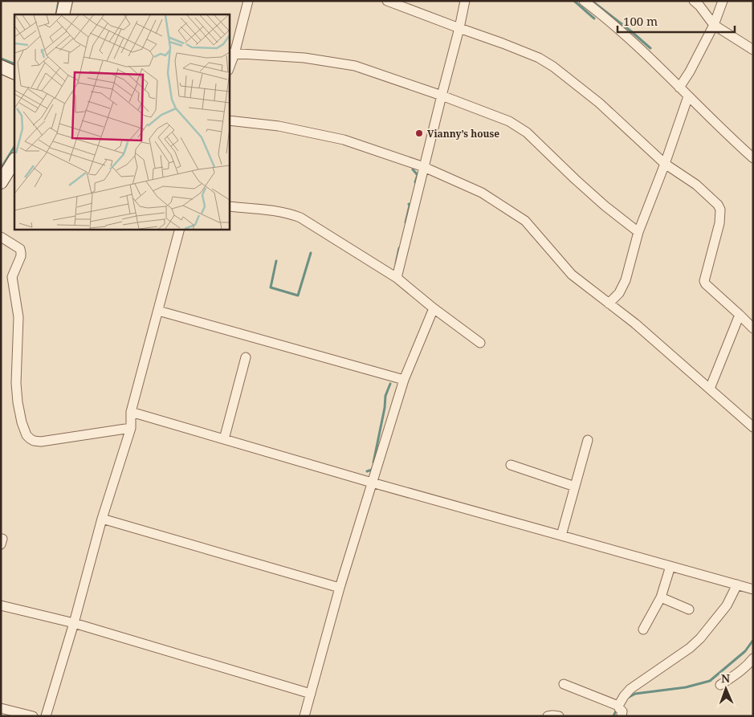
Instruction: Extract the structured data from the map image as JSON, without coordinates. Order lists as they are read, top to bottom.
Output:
{
  "places": ["Vianny’s house"],
  "scale_bar": "100 m",
  "north": "top"
}
